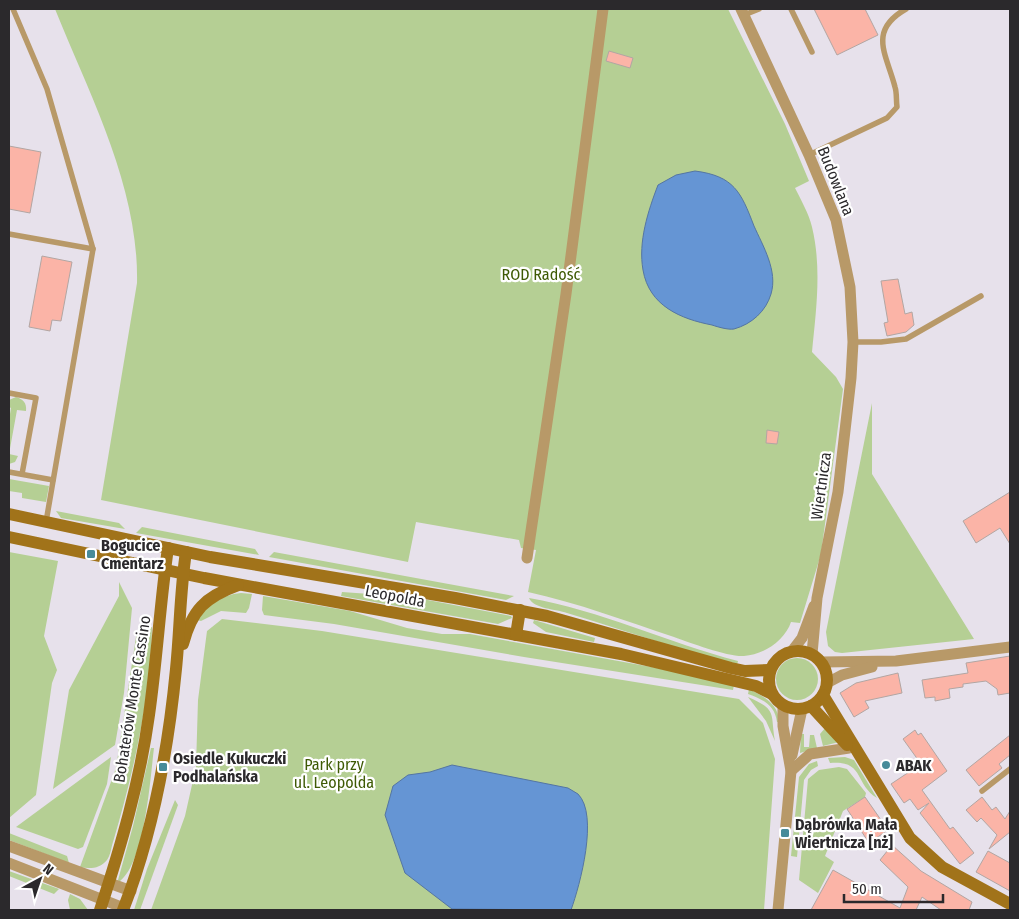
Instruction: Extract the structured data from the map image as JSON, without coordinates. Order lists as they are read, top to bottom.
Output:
{
  "streets": {
    "street": [
      "Budowlana",
      "Wiertnicza",
      "Leopolda",
      "Bohaterów Monte Cassino"
    ]
  },
  "crossings": [
    ["Budowlana", "Wiertnicza"],
    ["Wiertnicza", "Leopolda"],
    ["Leopolda", "Bohaterów Monte Cassino"]
  ],
  "parks": ["ROD Radość", "Park przy ul. Leopolda"],
  "places": {
    "transit": ["Bogucice Cmentarz", "Osiedle Kukuczki Podhalańska", "Dąbrówka Mała Wiertnicza [nż]"],
    "other": ["ABAK"]
  },
  "scale_bar": "50 m",
  "north": "top right"
}
